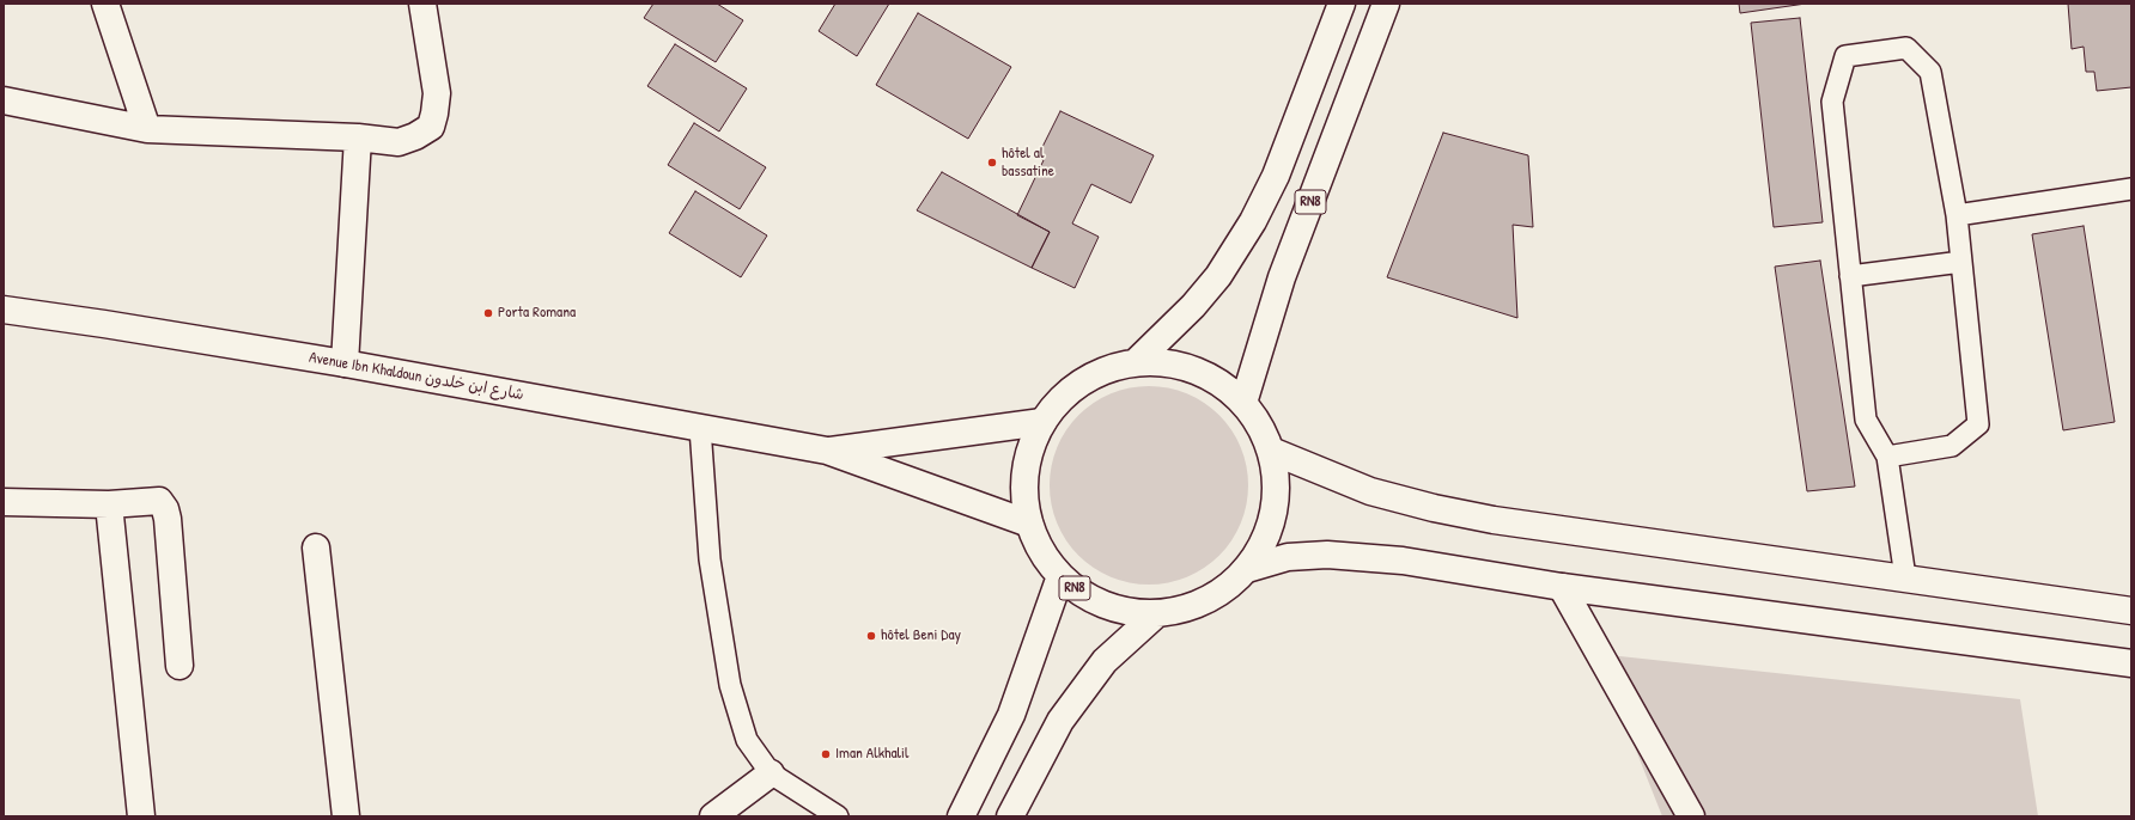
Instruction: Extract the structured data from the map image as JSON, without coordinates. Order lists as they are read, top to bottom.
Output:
{
  "streets": {
    "street": ["RN8", "Avenue Ibn Khaldoun شارع ابن خلدون"]
  },
  "places": [
    "hôtel al bassatine",
    "Porta Romana",
    "hôtel Beni Day",
    "Iman Alkhalil"
  ]
}
